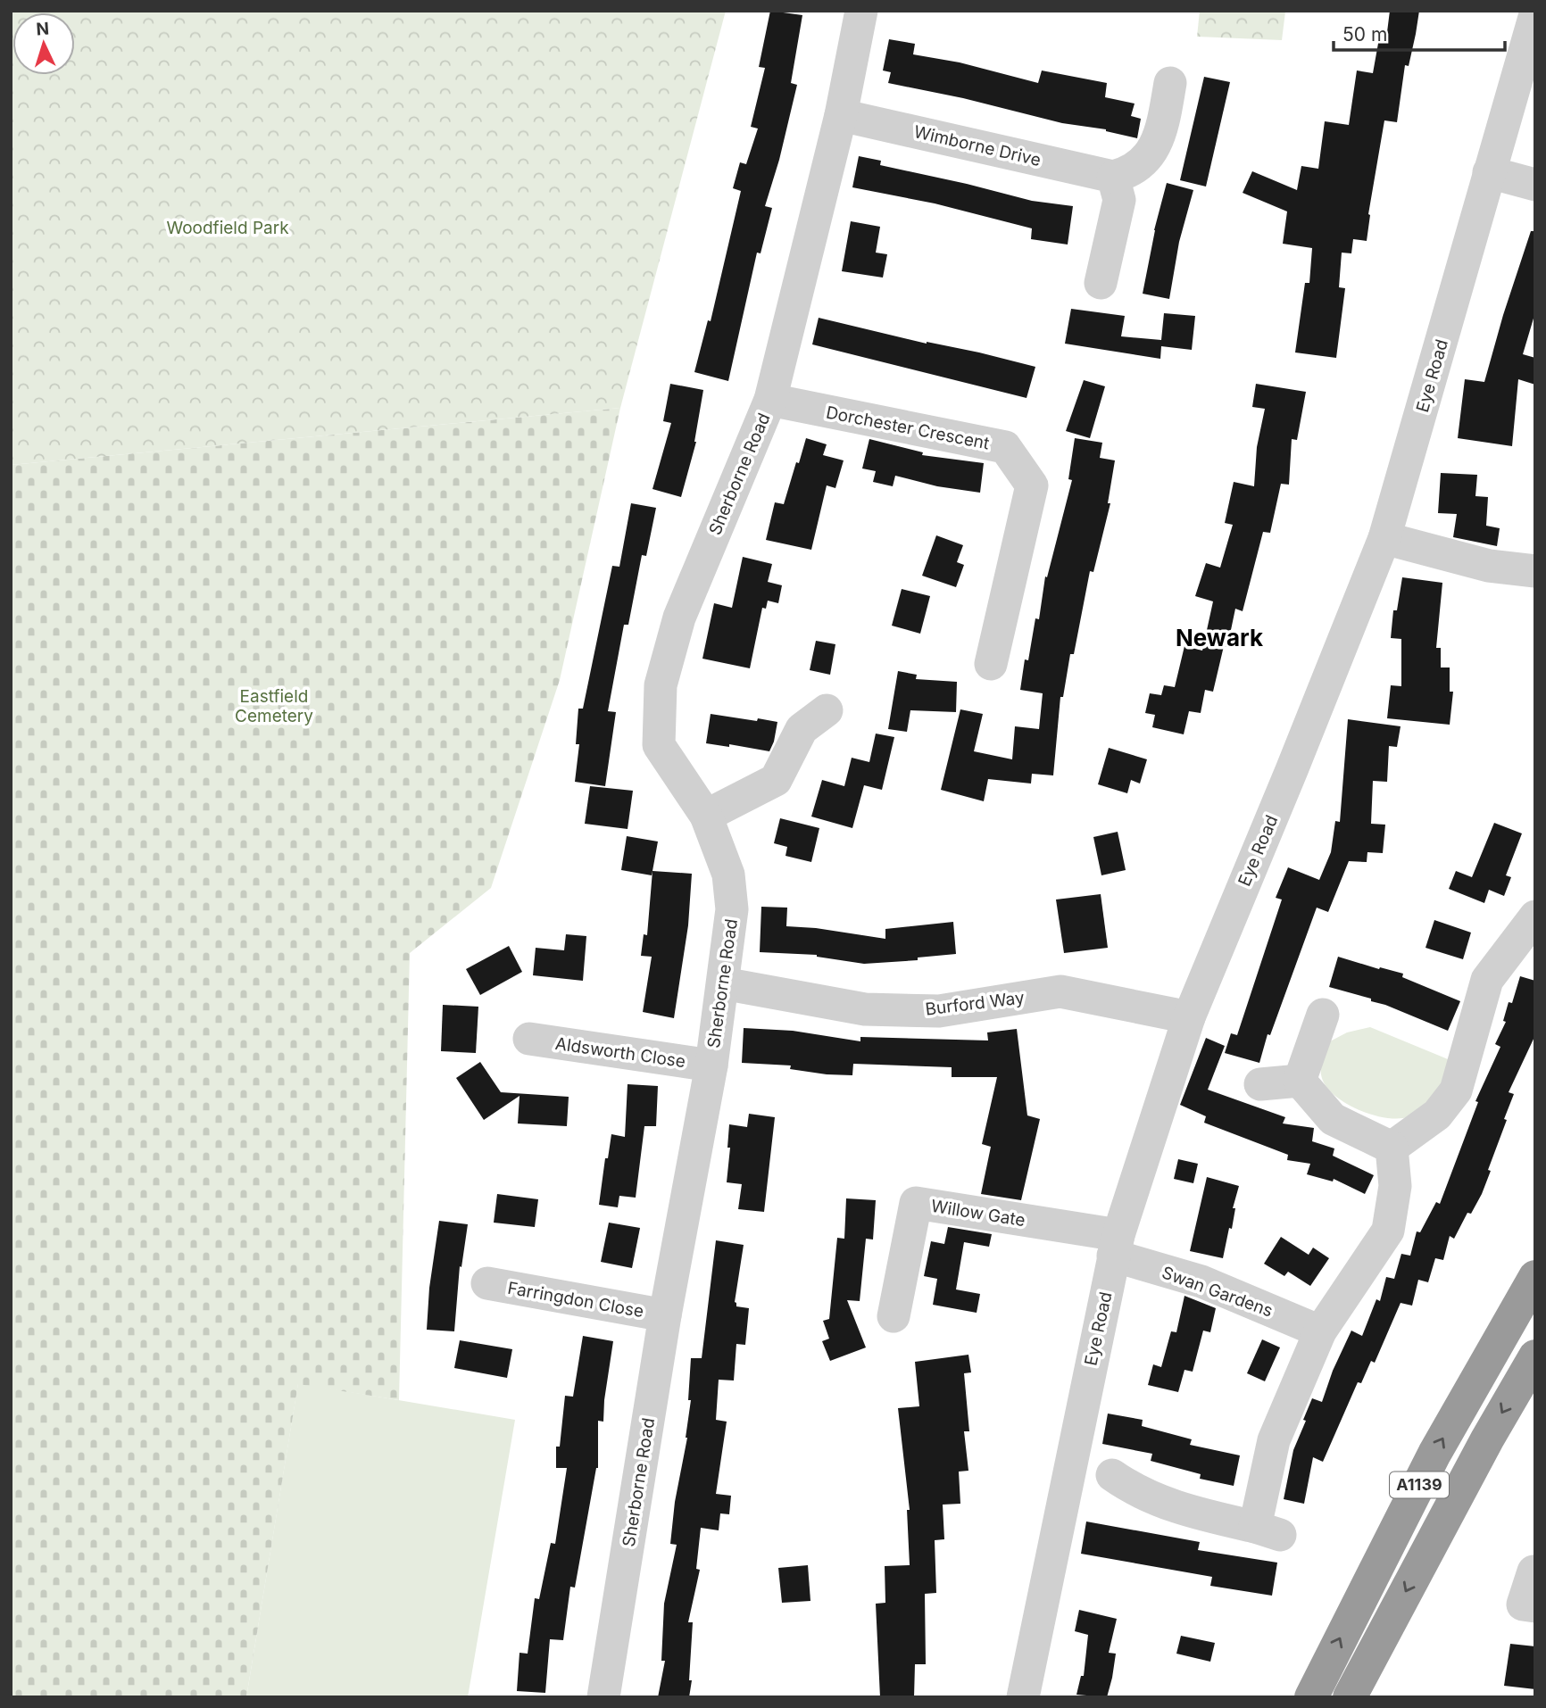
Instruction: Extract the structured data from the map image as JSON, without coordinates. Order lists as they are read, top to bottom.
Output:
{
  "streets": {
    "highway": ["A1139"],
    "street": [
      "Wimborne Drive",
      "Eye Road",
      "Dorchester Crescent",
      "Sherborne Road",
      "Burford Way",
      "Aldsworth Close",
      "Willow Gate",
      "Swan Gardens",
      "Farringdon Close"
    ]
  },
  "crossings": [
    ["Wimborne Drive", "Sherborne Road"],
    ["Eye Road", "Burford Way"],
    ["Eye Road", "Willow Gate"],
    ["Eye Road", "Swan Gardens"],
    ["Dorchester Crescent", "Sherborne Road"],
    ["Sherborne Road", "Burford Way"],
    ["Sherborne Road", "Aldsworth Close"],
    ["Sherborne Road", "Farringdon Close"],
    ["Willow Gate", "Swan Gardens"]
  ],
  "districts": ["Newark"],
  "parks": ["Woodfield Park", "Eastfield Cemetery"],
  "scale_bar": "50 m",
  "north": "top"
}
